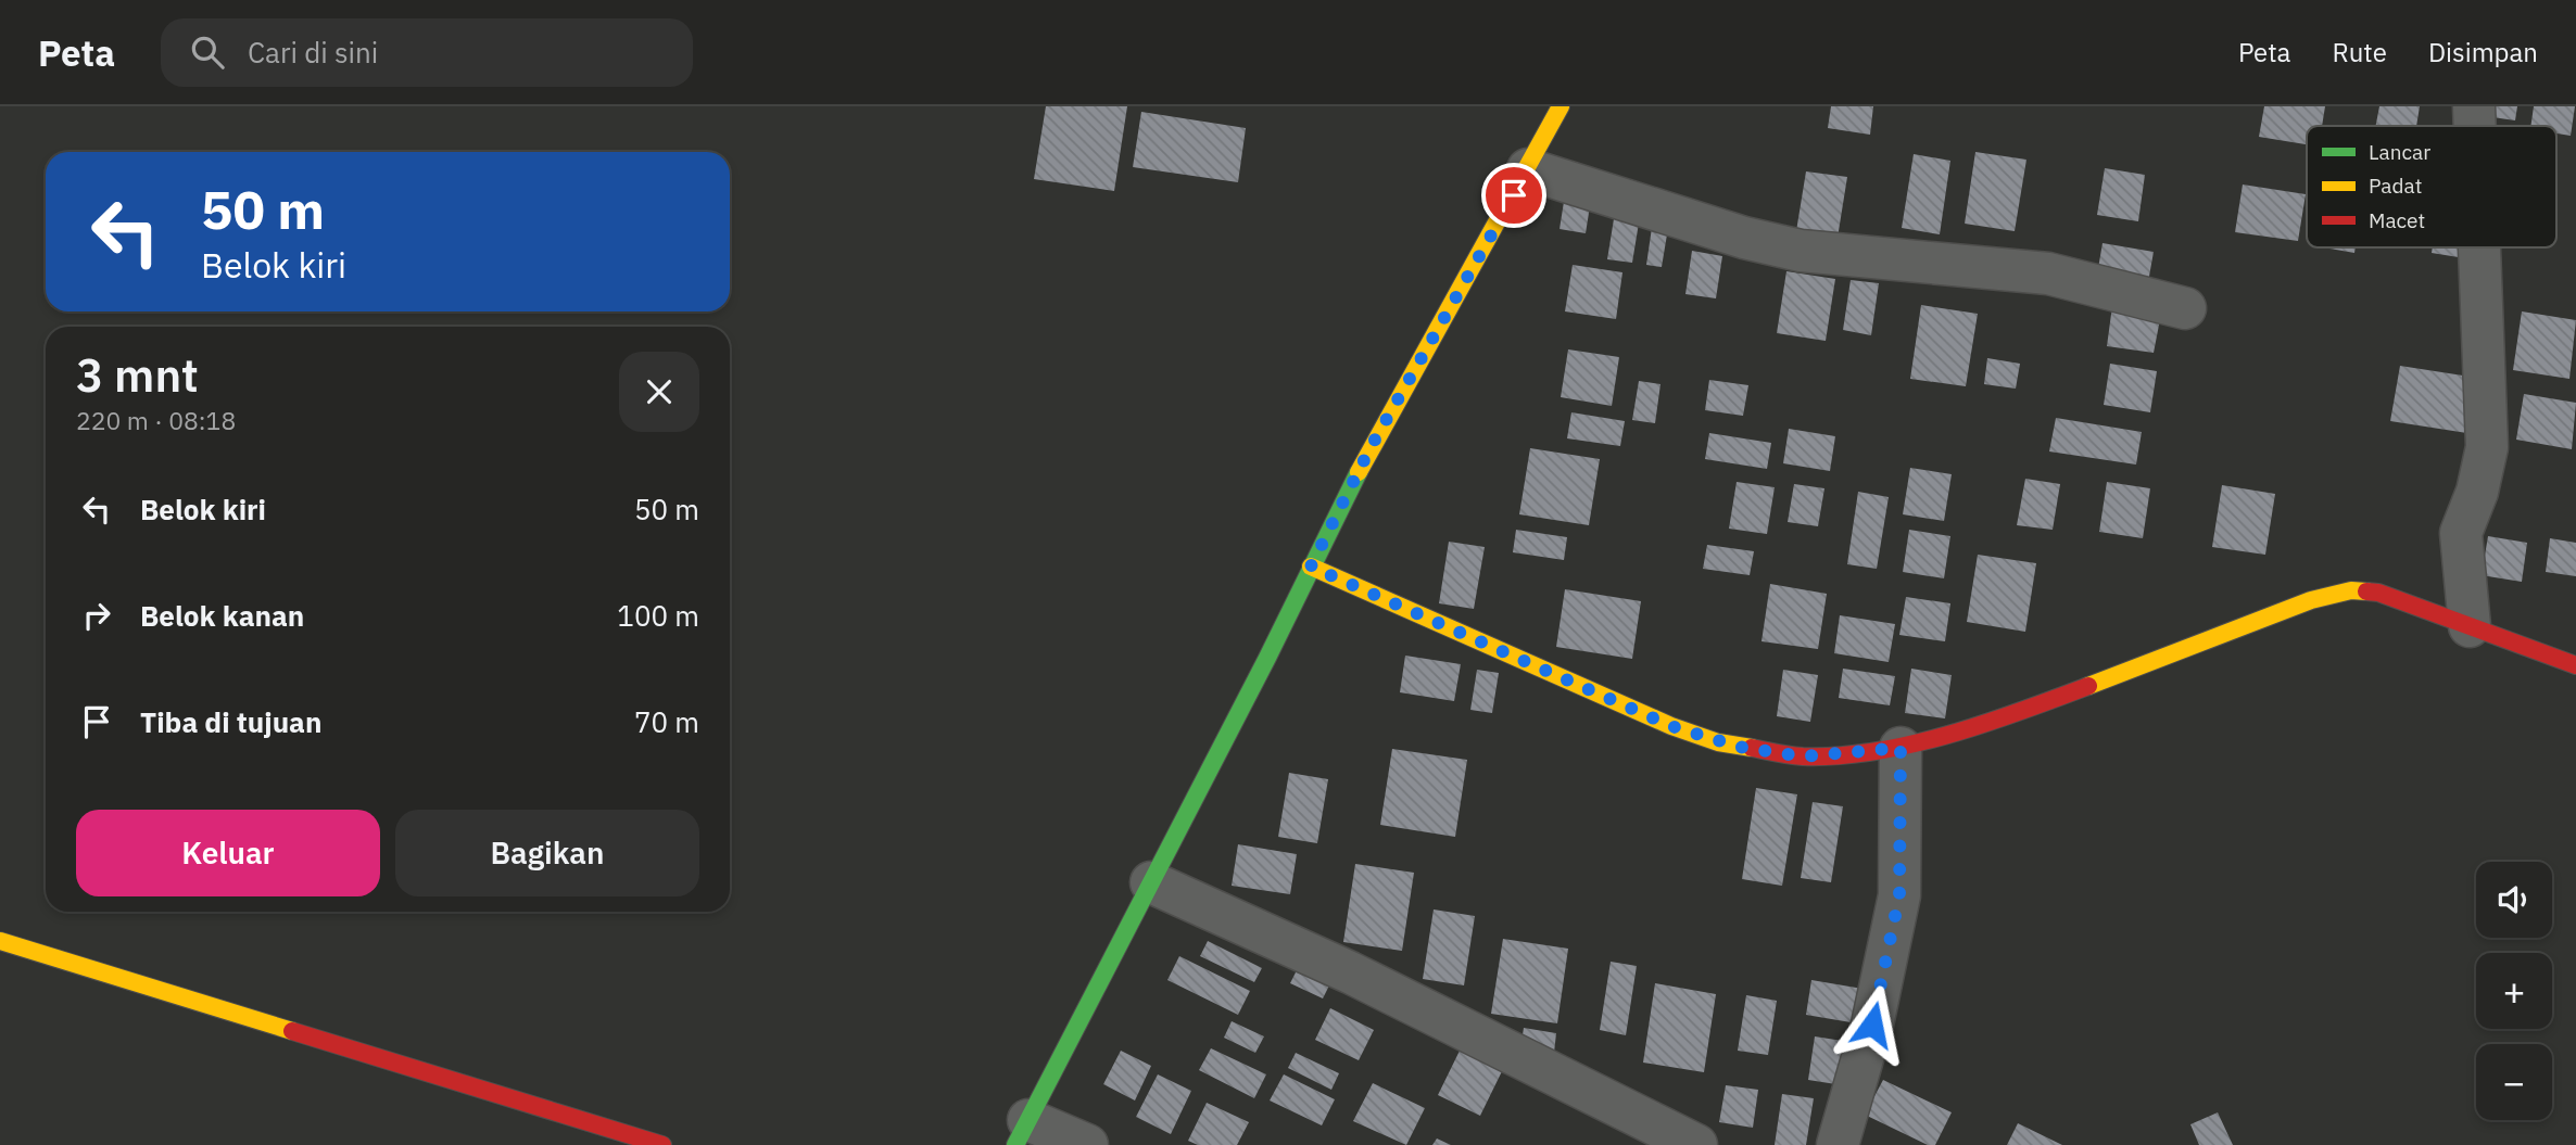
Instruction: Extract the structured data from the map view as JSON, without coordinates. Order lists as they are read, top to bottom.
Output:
{
  "legend": ["Lancar", "Padat", "Macet"],
  "page": {
    "header": "Peta",
    "search": "Cari di sini",
    "nav": ["Peta", "Rute", "Disimpan"],
    "turn": ["50 m", "Belok kiri"],
    "heading": ["3 mnt", "220 m · 08:18"],
    "list": [
      {
        "name": "Belok kiri",
        "value": "50 m"
      },
      {
        "name": "Belok kanan",
        "value": "100 m"
      },
      {
        "name": "Tiba di tujuan",
        "value": "70 m"
      }
    ],
    "buttons": ["Keluar", "Bagikan"],
    "map_buttons": ["+", "−"]
  }
}
